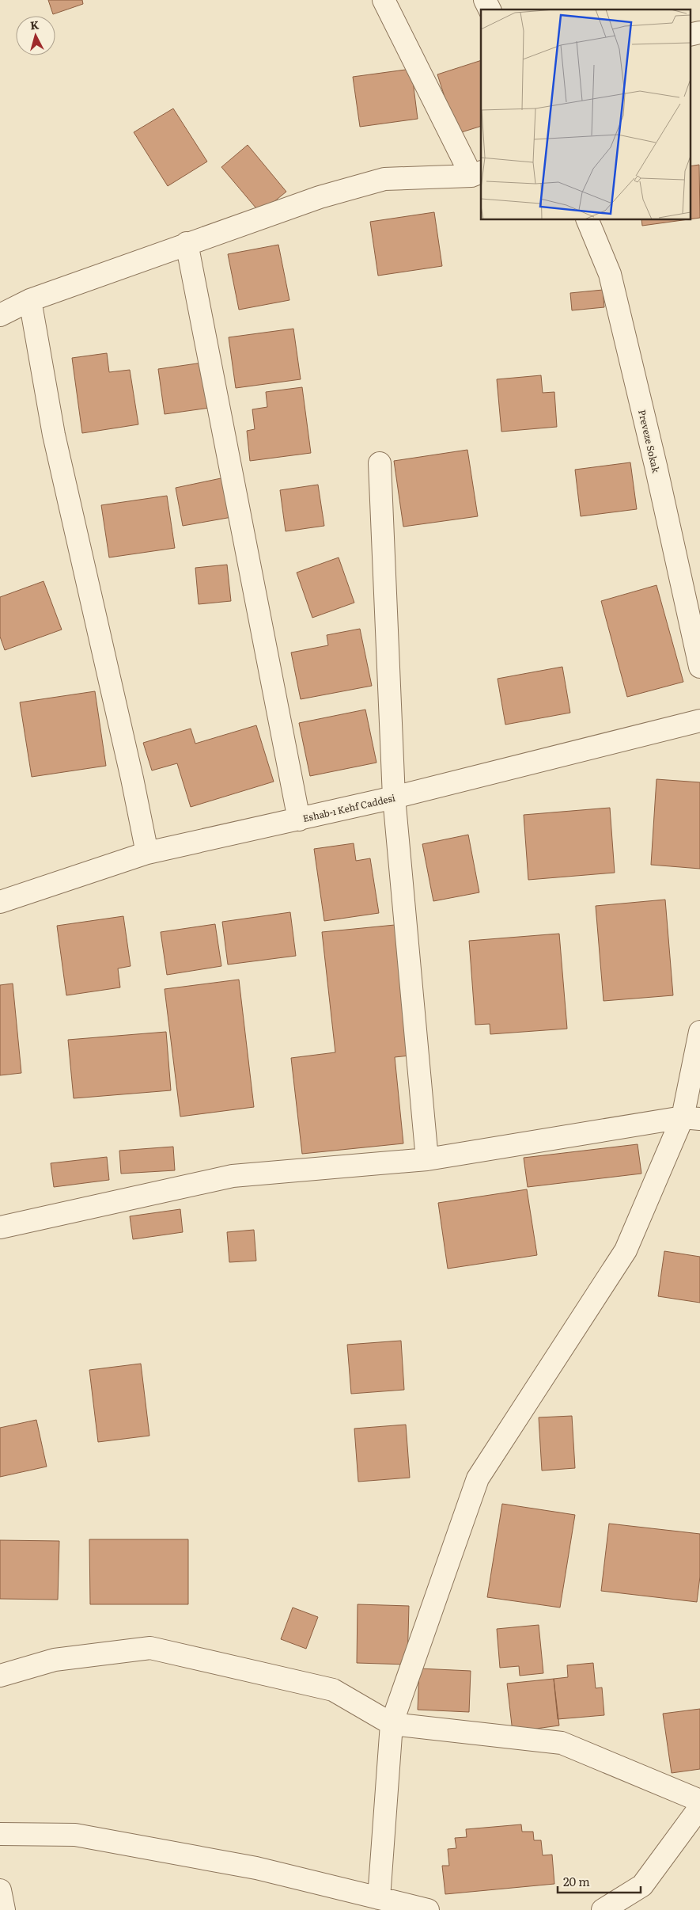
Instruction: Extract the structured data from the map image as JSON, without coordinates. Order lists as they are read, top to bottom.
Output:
{
  "streets": {
    "street": ["Preveze Sokak", "Eshab-ı Kehf Caddesi"]
  },
  "scale_bar": "20 m",
  "north": "top"
}
